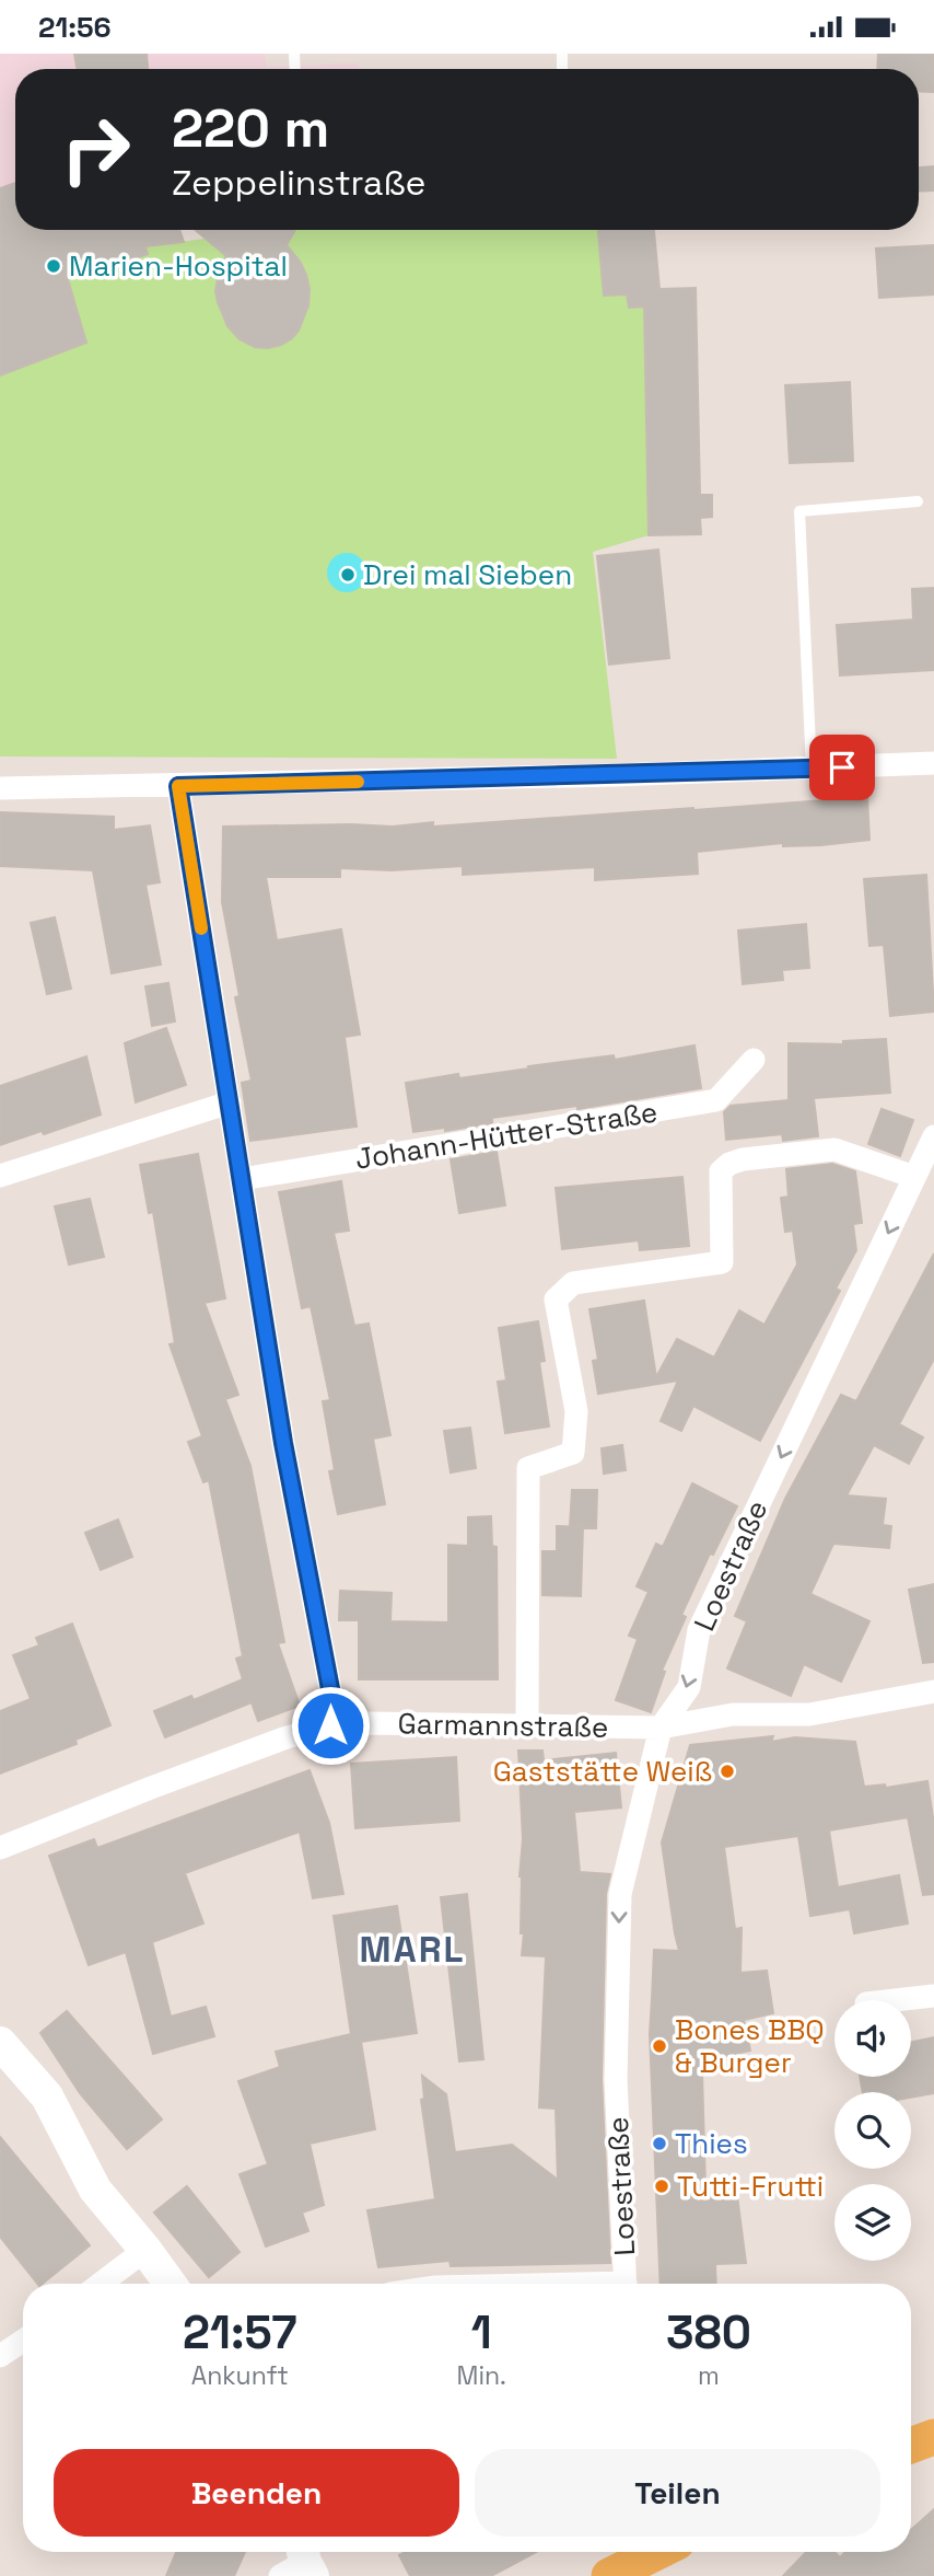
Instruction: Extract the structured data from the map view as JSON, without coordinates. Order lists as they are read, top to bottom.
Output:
{
  "streets": {
    "street": ["Johann-Hütter-Straße", "Loestraße", "Garmannstraße"]
  },
  "crossings": [
    ["Loestraße", "Garmannstraße"]
  ],
  "one_way": ["Loestraße"],
  "districts": ["MARL"],
  "places": [
    "Marien-Hospital",
    "Drei mal Sieben",
    "Gaststätte Weiß",
    "Bones BBQ & Burger",
    "Thies",
    "Tutti-Frutti"
  ],
  "page": {
    "status": "21:56",
    "turn": ["220 m", "Zeppelinstraße"],
    "eta": [
      "21:57",
      "Ankunft",
      "1",
      "Min.",
      "380",
      "m"
    ],
    "buttons": ["Beenden", "Teilen"]
  }
}
